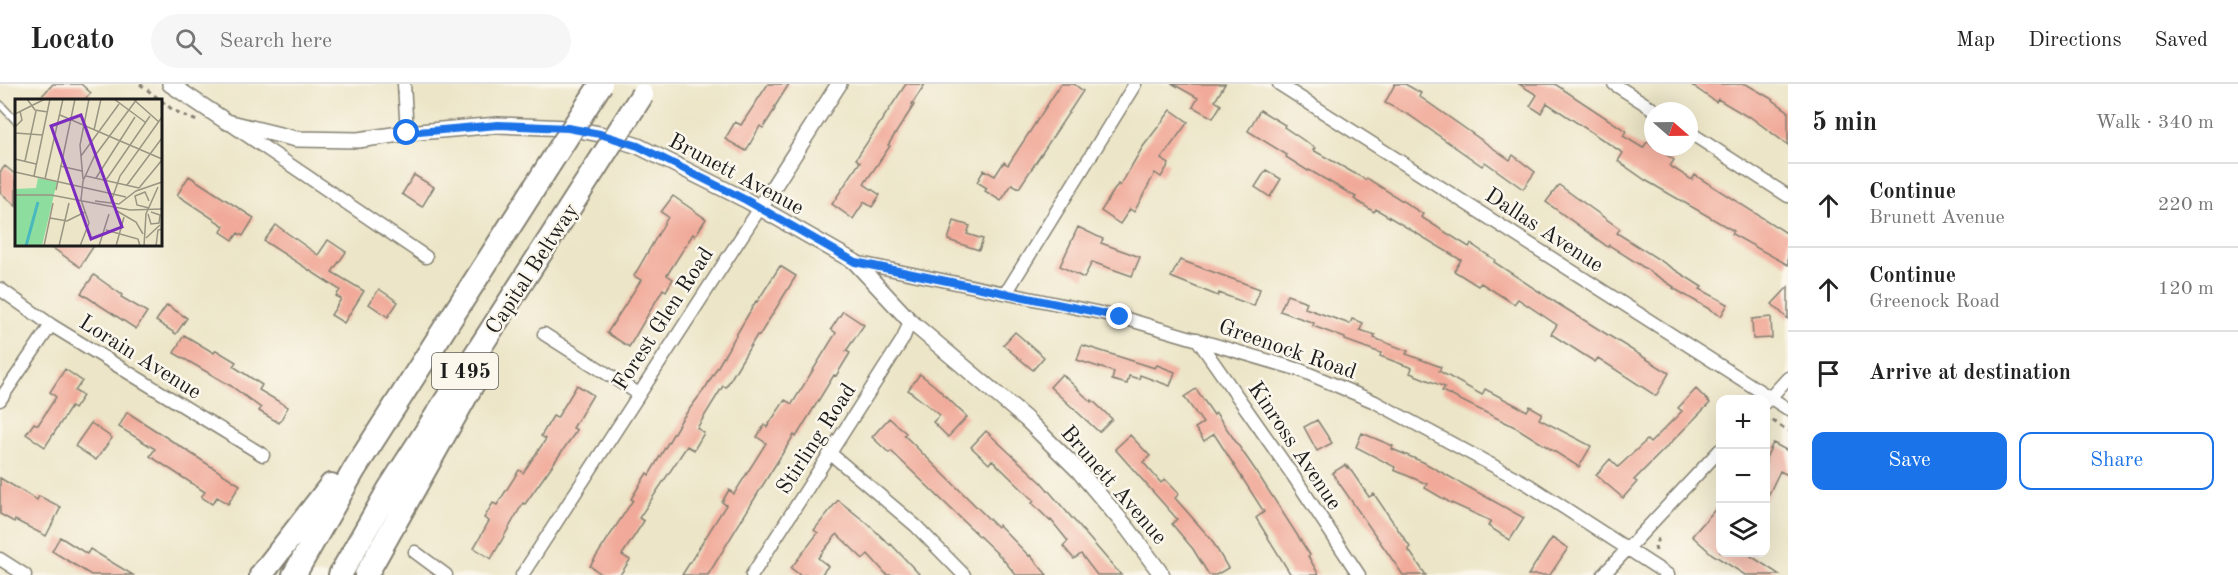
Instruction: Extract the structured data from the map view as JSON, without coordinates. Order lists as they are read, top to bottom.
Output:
{
  "streets": {
    "highway": ["Capital Beltway", "I 495"],
    "street": [
      "Brunett Avenue",
      "Dallas Avenue",
      "Forest Glen Road",
      "Greenock Road",
      "Lorain Avenue",
      "Stirling Road",
      "Kinross Avenue"
    ]
  },
  "crossings": [
    ["Brunett Avenue", "Forest Glen Road"],
    ["Brunett Avenue", "Greenock Road"],
    ["Brunett Avenue", "Stirling Road"],
    ["Greenock Road", "Kinross Avenue"]
  ],
  "north": "right",
  "page": {
    "header": "Locato",
    "search": "Search here",
    "nav": ["Map", "Directions", "Saved"],
    "heading": ["5 min", "Walk · 340 m"],
    "list": [
      ["Continue", "Brunett Avenue", "220 m"],
      ["Continue", "Greenock Road", "120 m"],
      "Arrive at destination"
    ],
    "map_buttons": ["+", "−"],
    "buttons": ["Save", "Share"]
  }
}
